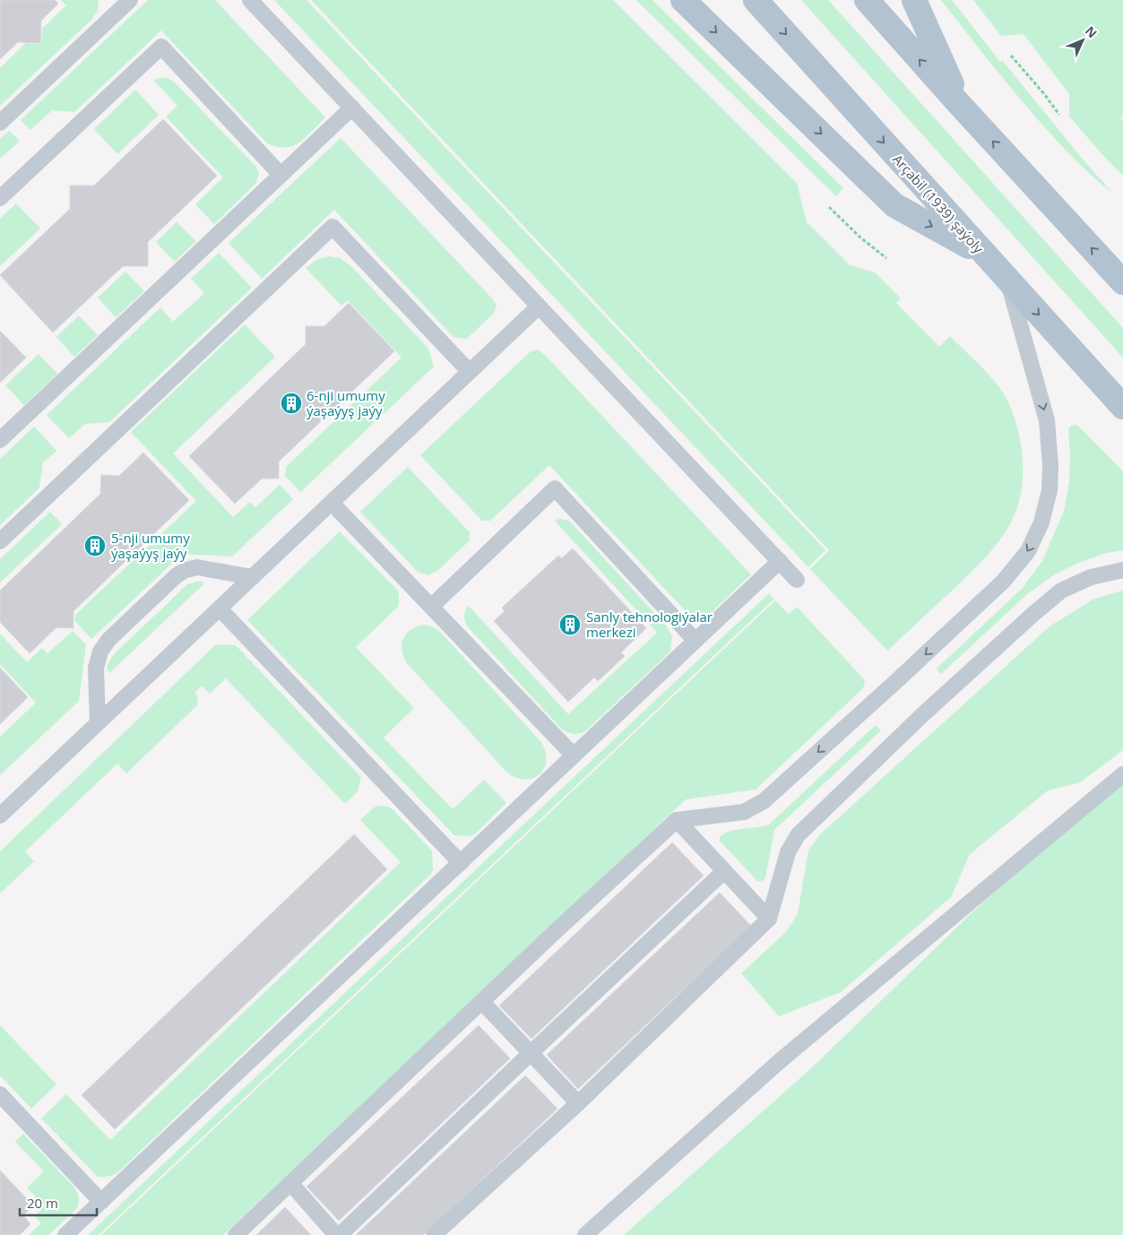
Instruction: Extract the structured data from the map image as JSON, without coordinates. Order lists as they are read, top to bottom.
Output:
{
  "streets": {
    "main road": ["Arçabil (1939) şaýoly"]
  },
  "places": {
    "building": ["6-nji umumy ýaşaýyş jaýy", "5-nji umumy ýaşaýyş jaýy", "Sanly tehnologiýalar merkezi"]
  },
  "scale_bar": "20 m",
  "north": "top right"
}
